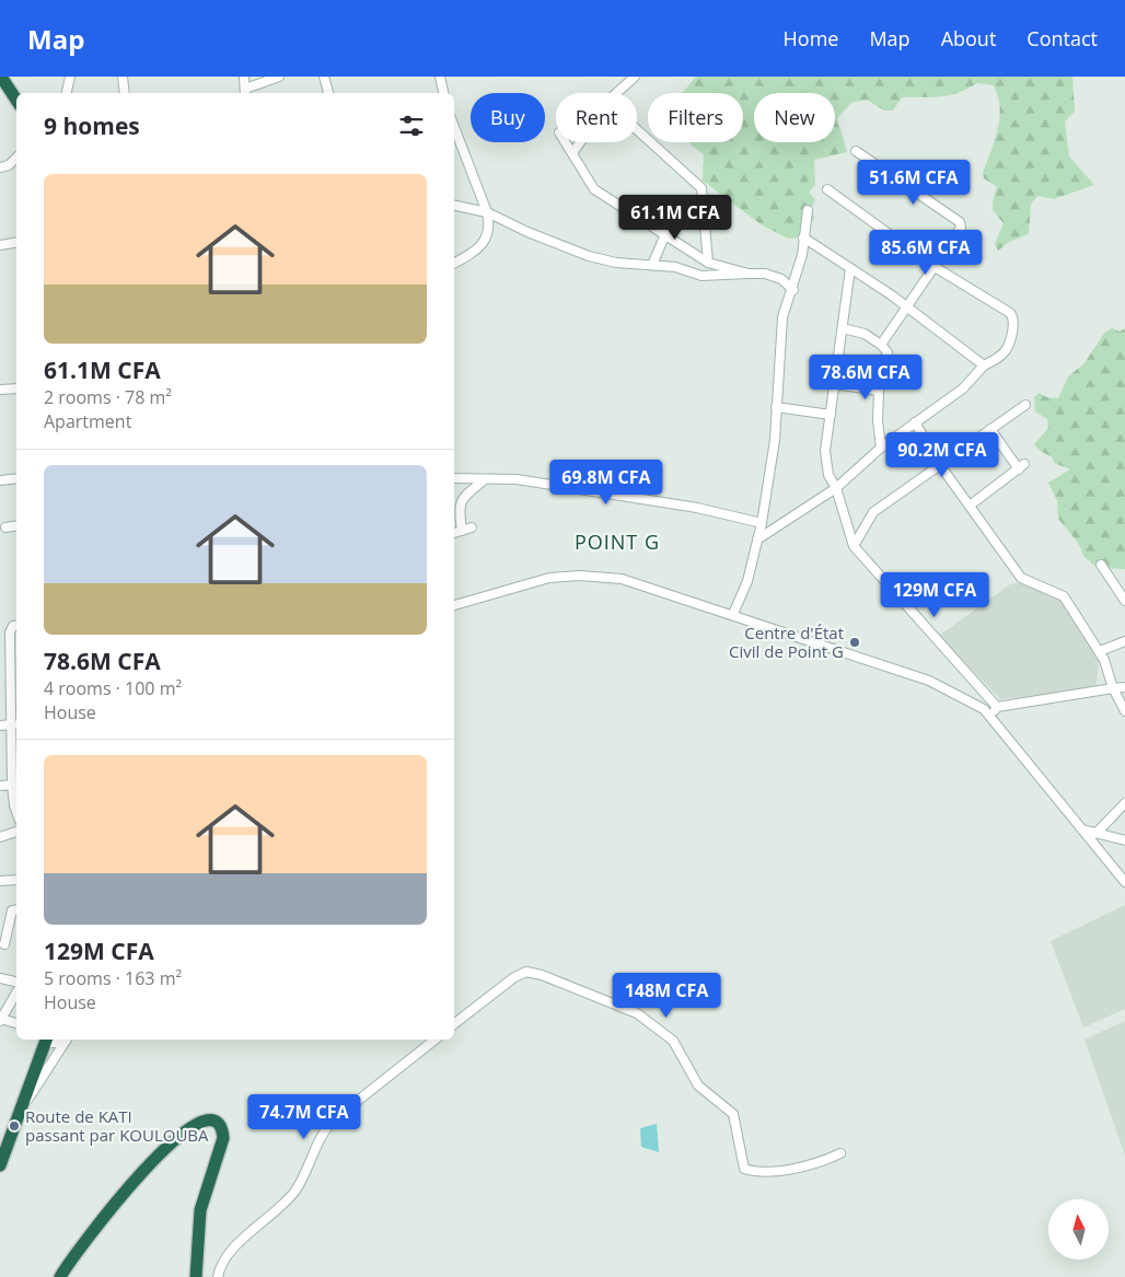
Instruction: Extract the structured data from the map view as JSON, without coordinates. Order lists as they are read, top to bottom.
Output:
{
  "districts": ["POINT G"],
  "places": ["Centre d'État Civil de Point G", "Route de KATI passant par KOULOUBA"],
  "north": "top",
  "page": {
    "header": "Map",
    "nav": [
      "Home",
      "Map",
      "About",
      "Contact"
    ],
    "chip": [
      "Buy",
      "Rent",
      "Filters",
      "New"
    ],
    "heading": "9 homes",
    "list": [
      {
        "name": "61.1M CFA",
        "note": "2 rooms · 78 m² · Apartment"
      },
      {
        "name": "78.6M CFA",
        "note": "4 rooms · 100 m² · House"
      },
      {
        "name": "129M CFA",
        "note": "5 rooms · 163 m² · House"
      }
    ],
    "price": [
      "51.6M CFA",
      "61.1M CFA",
      "85.6M CFA",
      "78.6M CFA",
      "90.2M CFA",
      "69.8M CFA",
      "129M CFA",
      "148M CFA",
      "74.7M CFA"
    ]
  }
}
